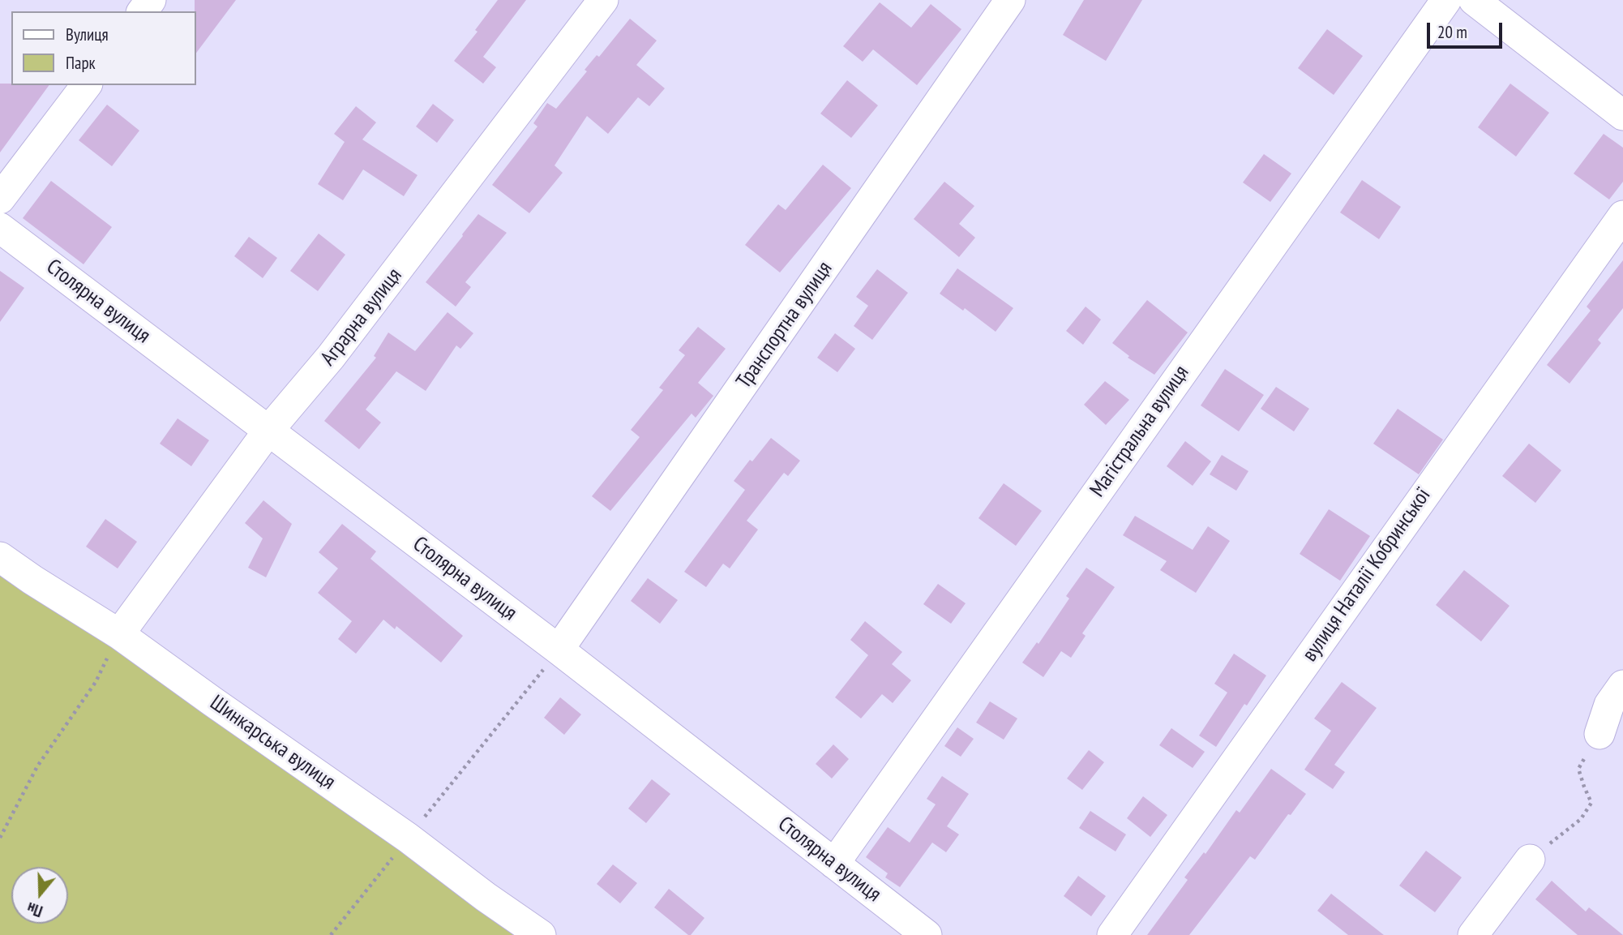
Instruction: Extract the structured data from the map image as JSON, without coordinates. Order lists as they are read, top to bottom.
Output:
{
  "streets": {
    "street": [
      "Столярна вулиця",
      "Аграрна вулиця",
      "Транспортна вулиця",
      "Магістральна вулиця",
      "вулиця Наталії Кобринської",
      "Шинкарська вулиця"
    ]
  },
  "crossings": [
    ["Столярна вулиця", "Аграрна вулиця"],
    ["Столярна вулиця", "Транспортна вулиця"],
    ["Столярна вулиця", "Магістральна вулиця"],
    ["Аграрна вулиця", "Шинкарська вулиця"]
  ],
  "legend": ["Вулиця", "Парк"],
  "scale_bar": "20 m",
  "north": "bottom"
}
